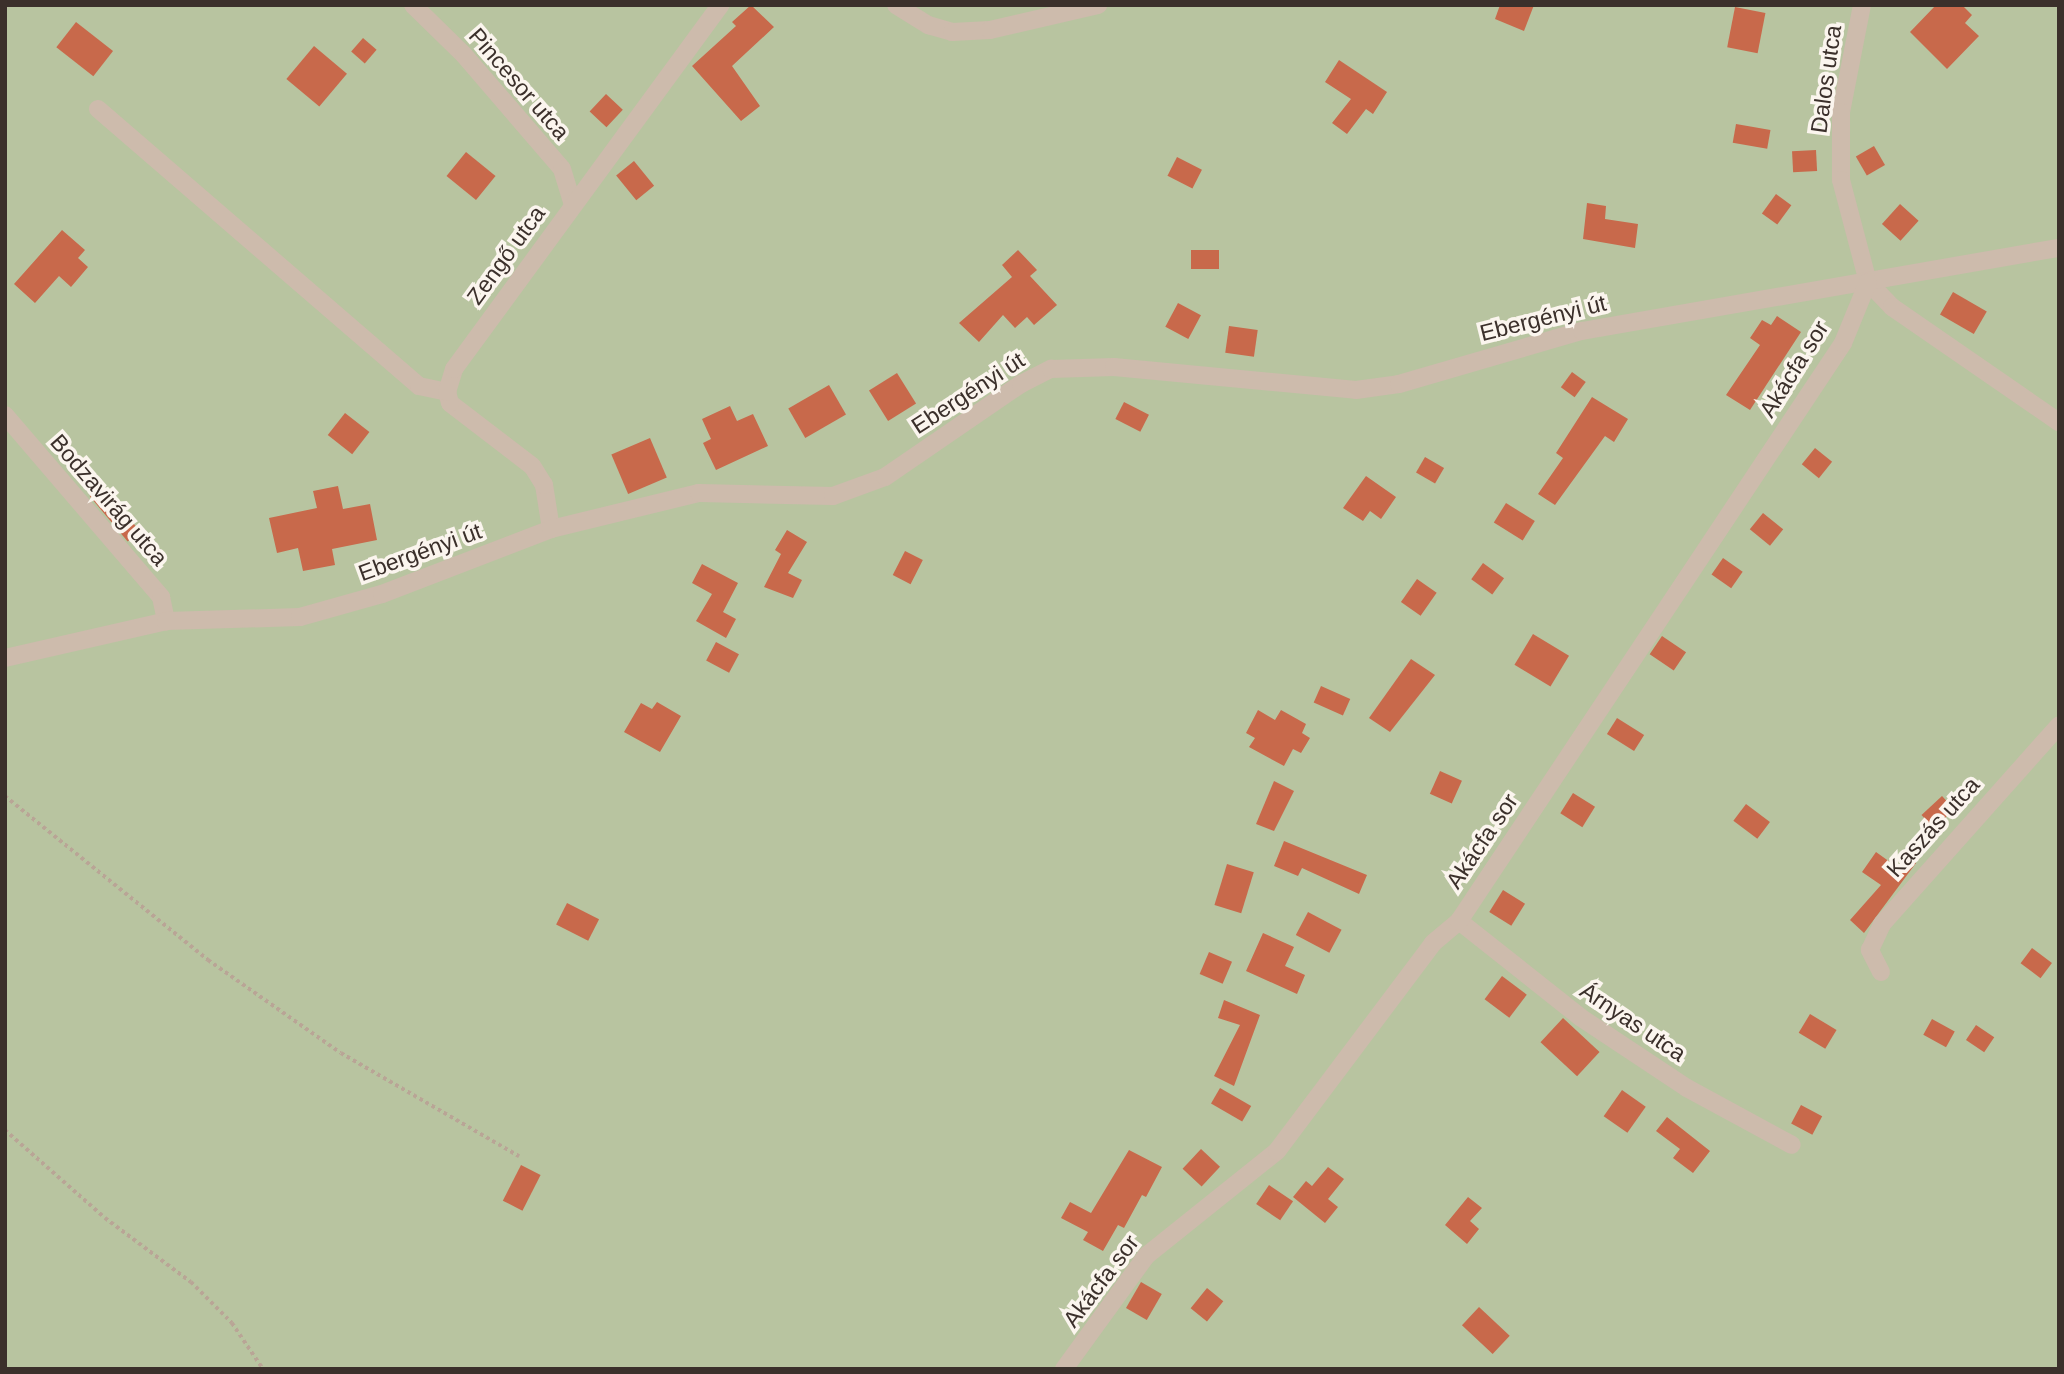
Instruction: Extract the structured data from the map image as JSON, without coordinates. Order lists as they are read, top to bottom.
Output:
{
  "streets": {
    "street": [
      "Dalos utca",
      "Pincesor utca",
      "Zengő utca",
      "Ebergényi út",
      "Akácfa sor",
      "Bodzavirág utca",
      "Kaszás utca",
      "Árnyas utca"
    ]
  },
  "crossings": [
    ["Dalos utca", "Ebergényi út"],
    ["Dalos utca", "Akácfa sor"],
    ["Pincesor utca", "Zengő utca"],
    ["Ebergényi út", "Akácfa sor"],
    ["Ebergényi út", "Bodzavirág utca"],
    ["Akácfa sor", "Árnyas utca"]
  ]
}
